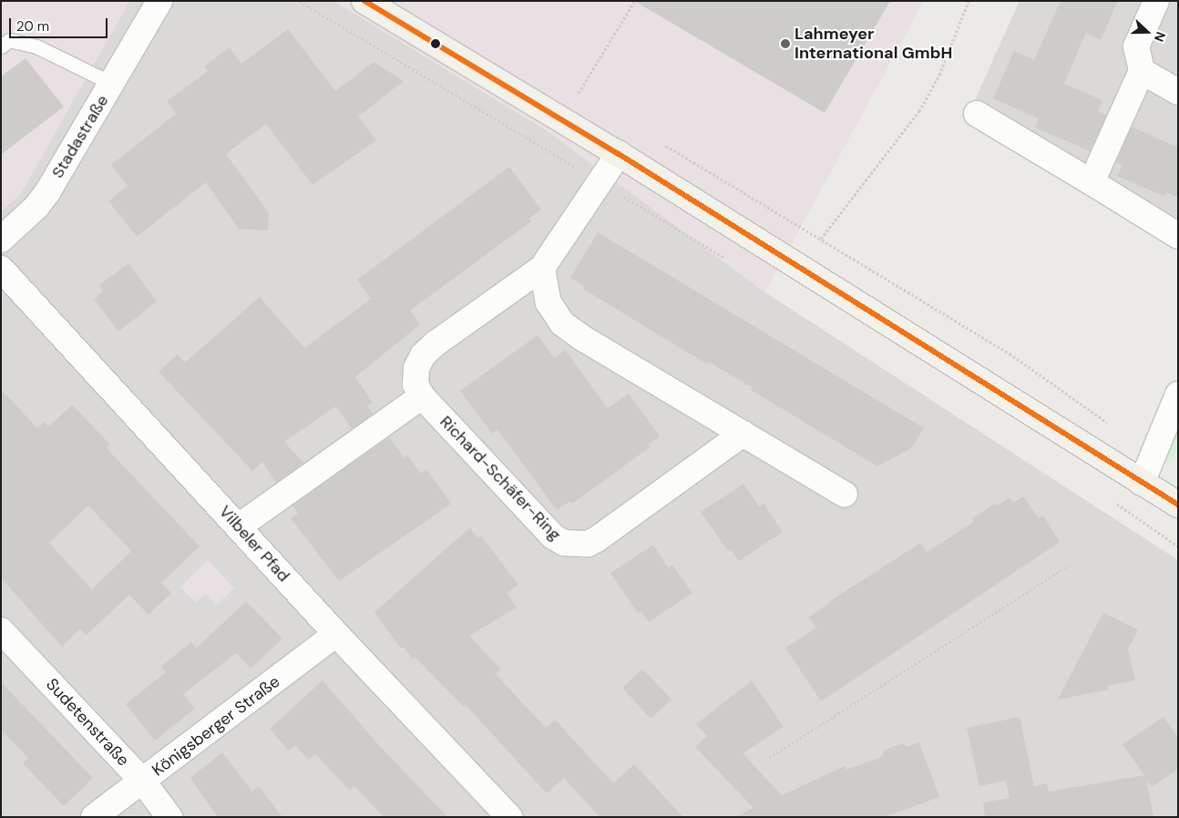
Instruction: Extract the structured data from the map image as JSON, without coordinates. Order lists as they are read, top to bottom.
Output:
{
  "streets": {
    "street": [
      "Stadastraße",
      "Richard-Schäfer-Ring",
      "Vilbeler Pfad",
      "Sudetenstraße",
      "Königsberger Straße"
    ]
  },
  "crossings": [
    ["Vilbeler Pfad", "Königsberger Straße"],
    ["Sudetenstraße", "Königsberger Straße"]
  ],
  "places": ["Lahmeyer International GmbH"],
  "scale_bar": "20 m",
  "north": "right"
}
